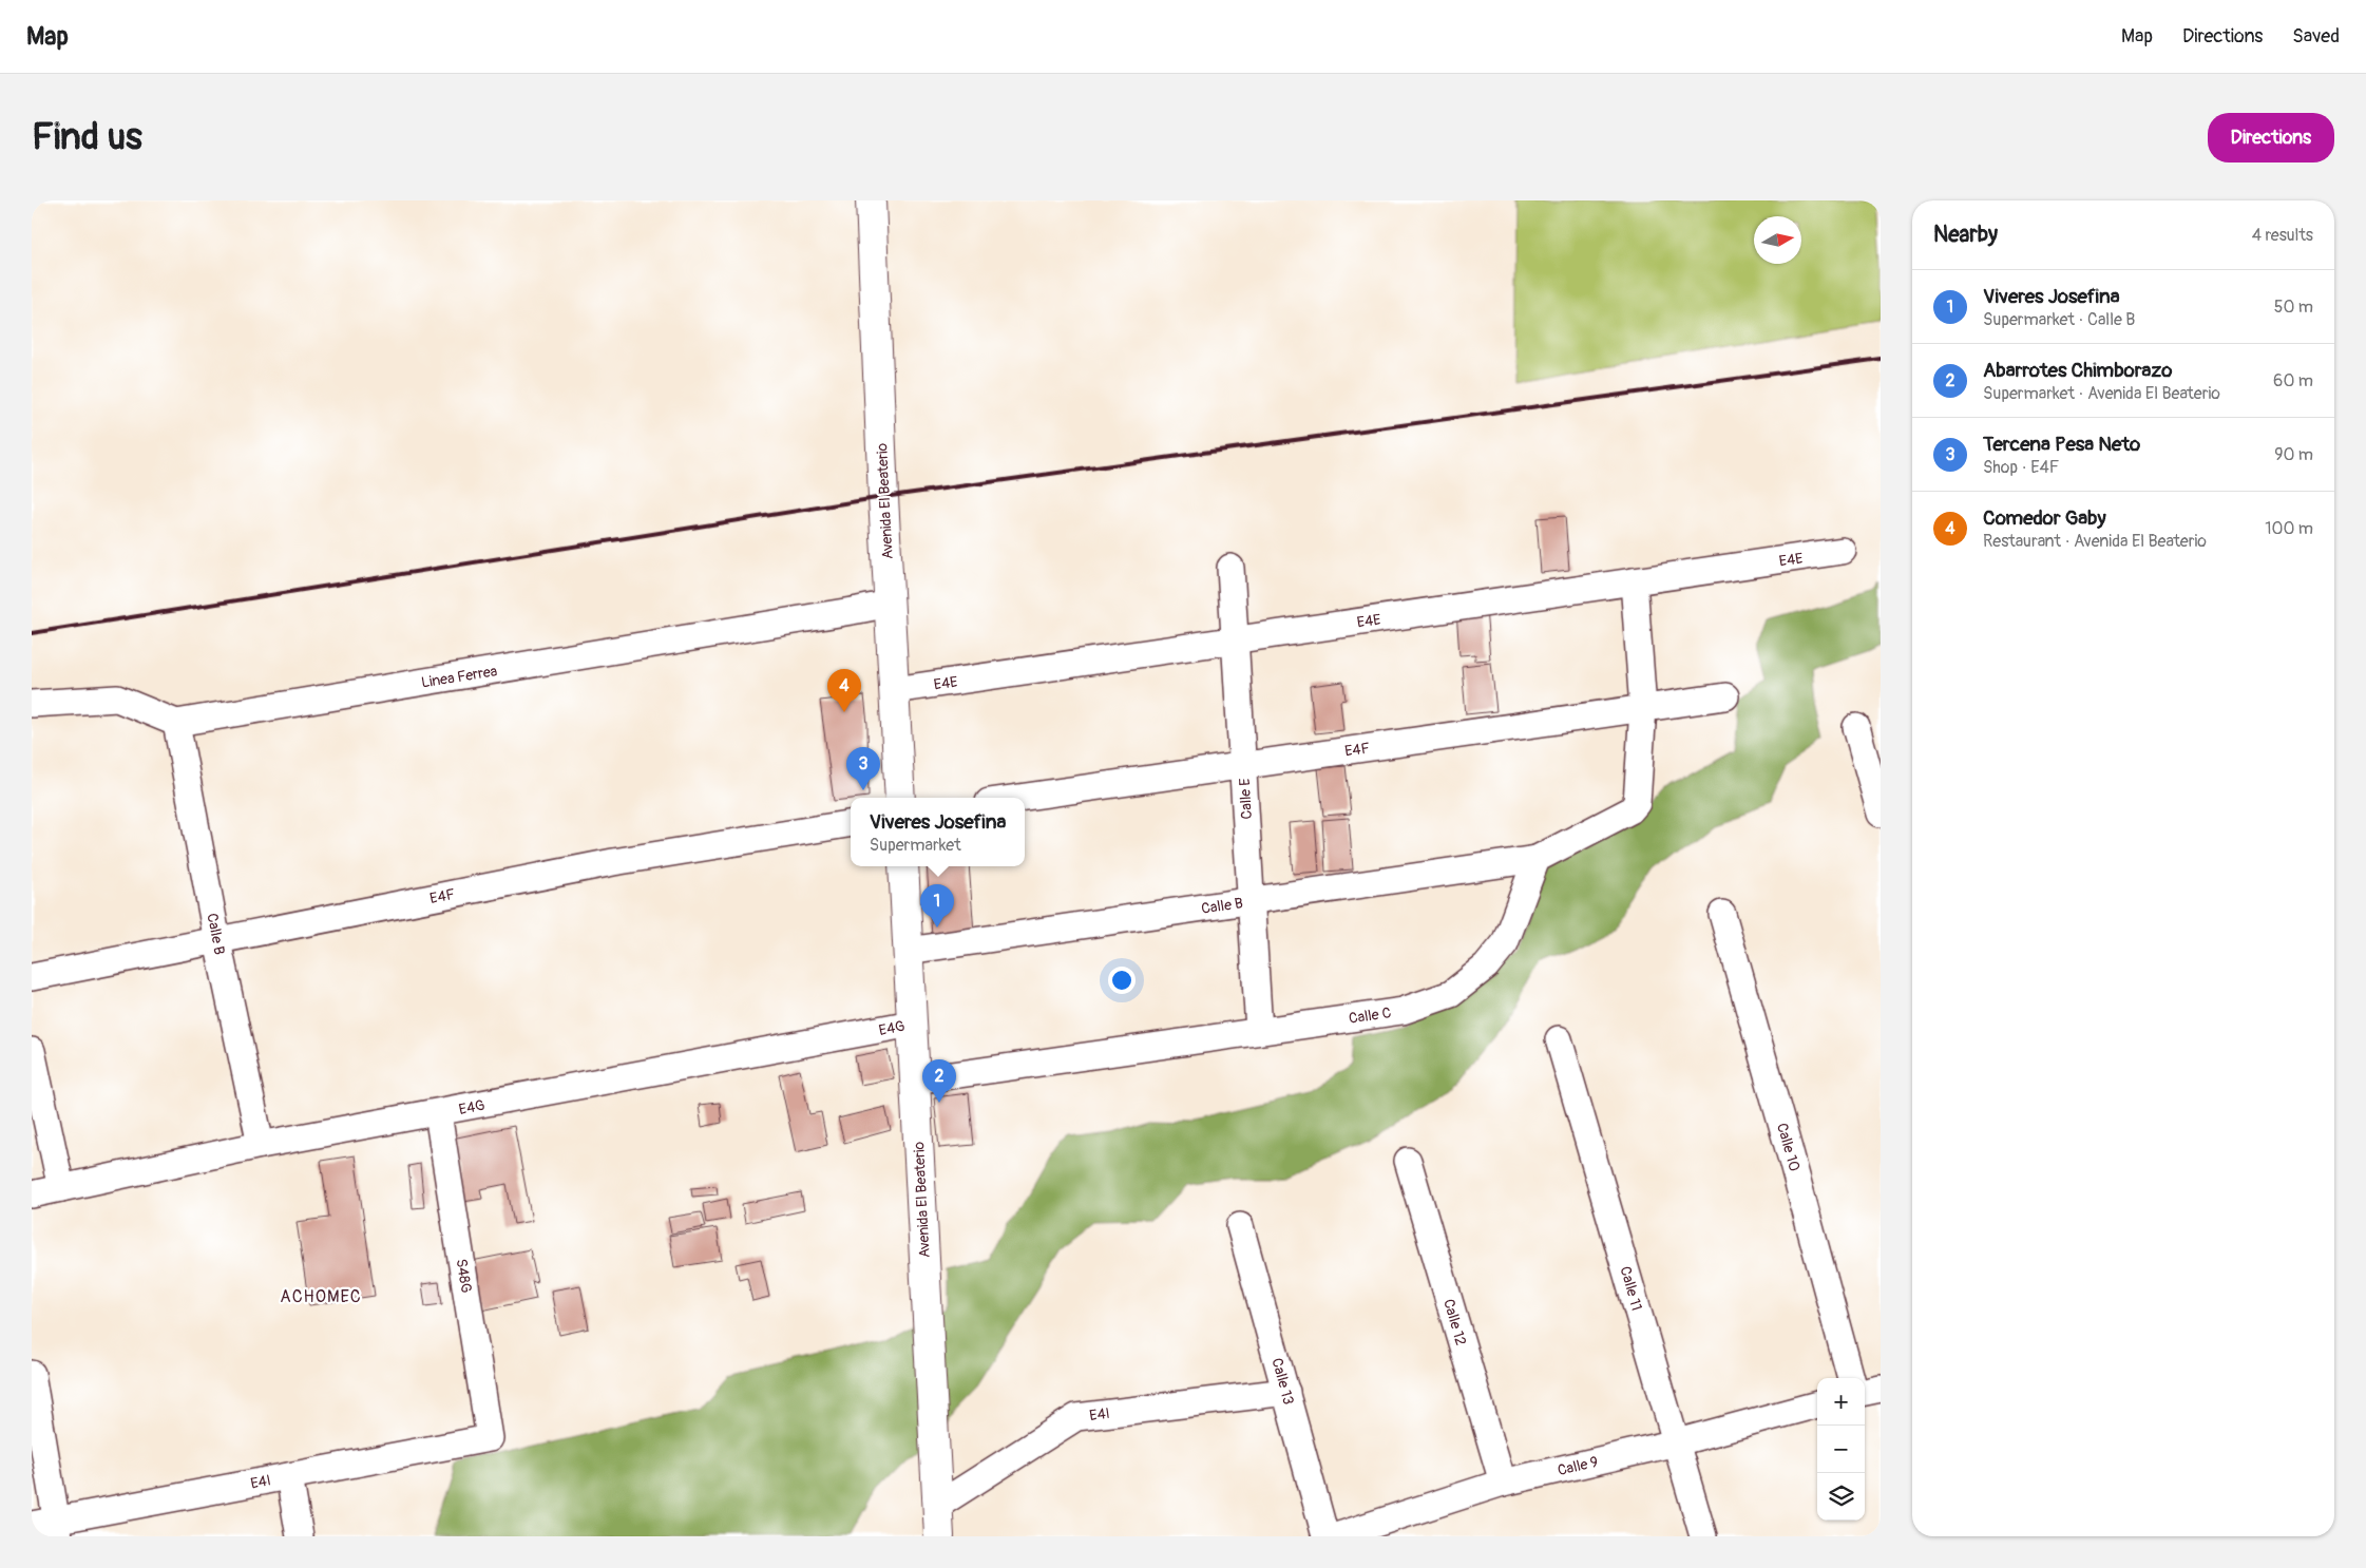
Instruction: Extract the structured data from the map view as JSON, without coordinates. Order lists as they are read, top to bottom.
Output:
{
  "streets": {
    "street": [
      "Avenida El Beaterio",
      "E4E",
      "Linea Ferrea",
      "E4F",
      "Calle E",
      "Calle B",
      "Calle C",
      "E4G",
      "Calle 10",
      "S48G",
      "Calle 11",
      "Calle 12",
      "Calle 13",
      "E4I",
      "Calle 9"
    ]
  },
  "crossings": [
    ["Avenida El Beaterio", "E4E"],
    ["Avenida El Beaterio", "Linea Ferrea"],
    ["Avenida El Beaterio", "Calle B"],
    ["Avenida El Beaterio", "Calle C"],
    ["Avenida El Beaterio", "E4G"],
    ["Avenida El Beaterio", "E4I"],
    ["E4E", "Calle E"],
    ["Linea Ferrea", "Calle B"],
    ["E4F", "Calle E"],
    ["E4F", "Calle B"],
    ["Calle E", "Calle B"],
    ["Calle E", "Calle C"],
    ["Calle B", "Calle C"],
    ["Calle B", "E4G"],
    ["E4G", "S48G"],
    ["S48G", "E4I"],
    ["Calle 11", "Calle 9"],
    ["Calle 12", "Calle 9"],
    ["Calle 13", "E4I"]
  ],
  "districts": ["ACHOMEC"],
  "north": "right",
  "page": {
    "header": "Map",
    "nav": ["Map", "Directions", "Saved"],
    "buttons": "Directions",
    "title": "Find us",
    "heading": ["Nearby", "4 results"],
    "list": [
      {
        "mark": "1",
        "name": "Viveres Josefina",
        "note": "Supermarket · Calle B",
        "value": "50 m"
      },
      {
        "mark": "2",
        "name": "Abarrotes Chimborazo",
        "note": "Supermarket · Avenida El Beaterio",
        "value": "60 m"
      },
      {
        "mark": "3",
        "name": "Tercena Pesa Neto",
        "note": "Shop · E4F",
        "value": "90 m"
      },
      {
        "mark": "4",
        "name": "Comedor Gaby",
        "note": "Restaurant · Avenida El Beaterio",
        "value": "100 m"
      }
    ],
    "pins": [
      "4",
      "3",
      "1",
      "2"
    ],
    "popup": ["Viveres Josefina", "Supermarket"],
    "map_buttons": ["+", "−"]
  }
}
